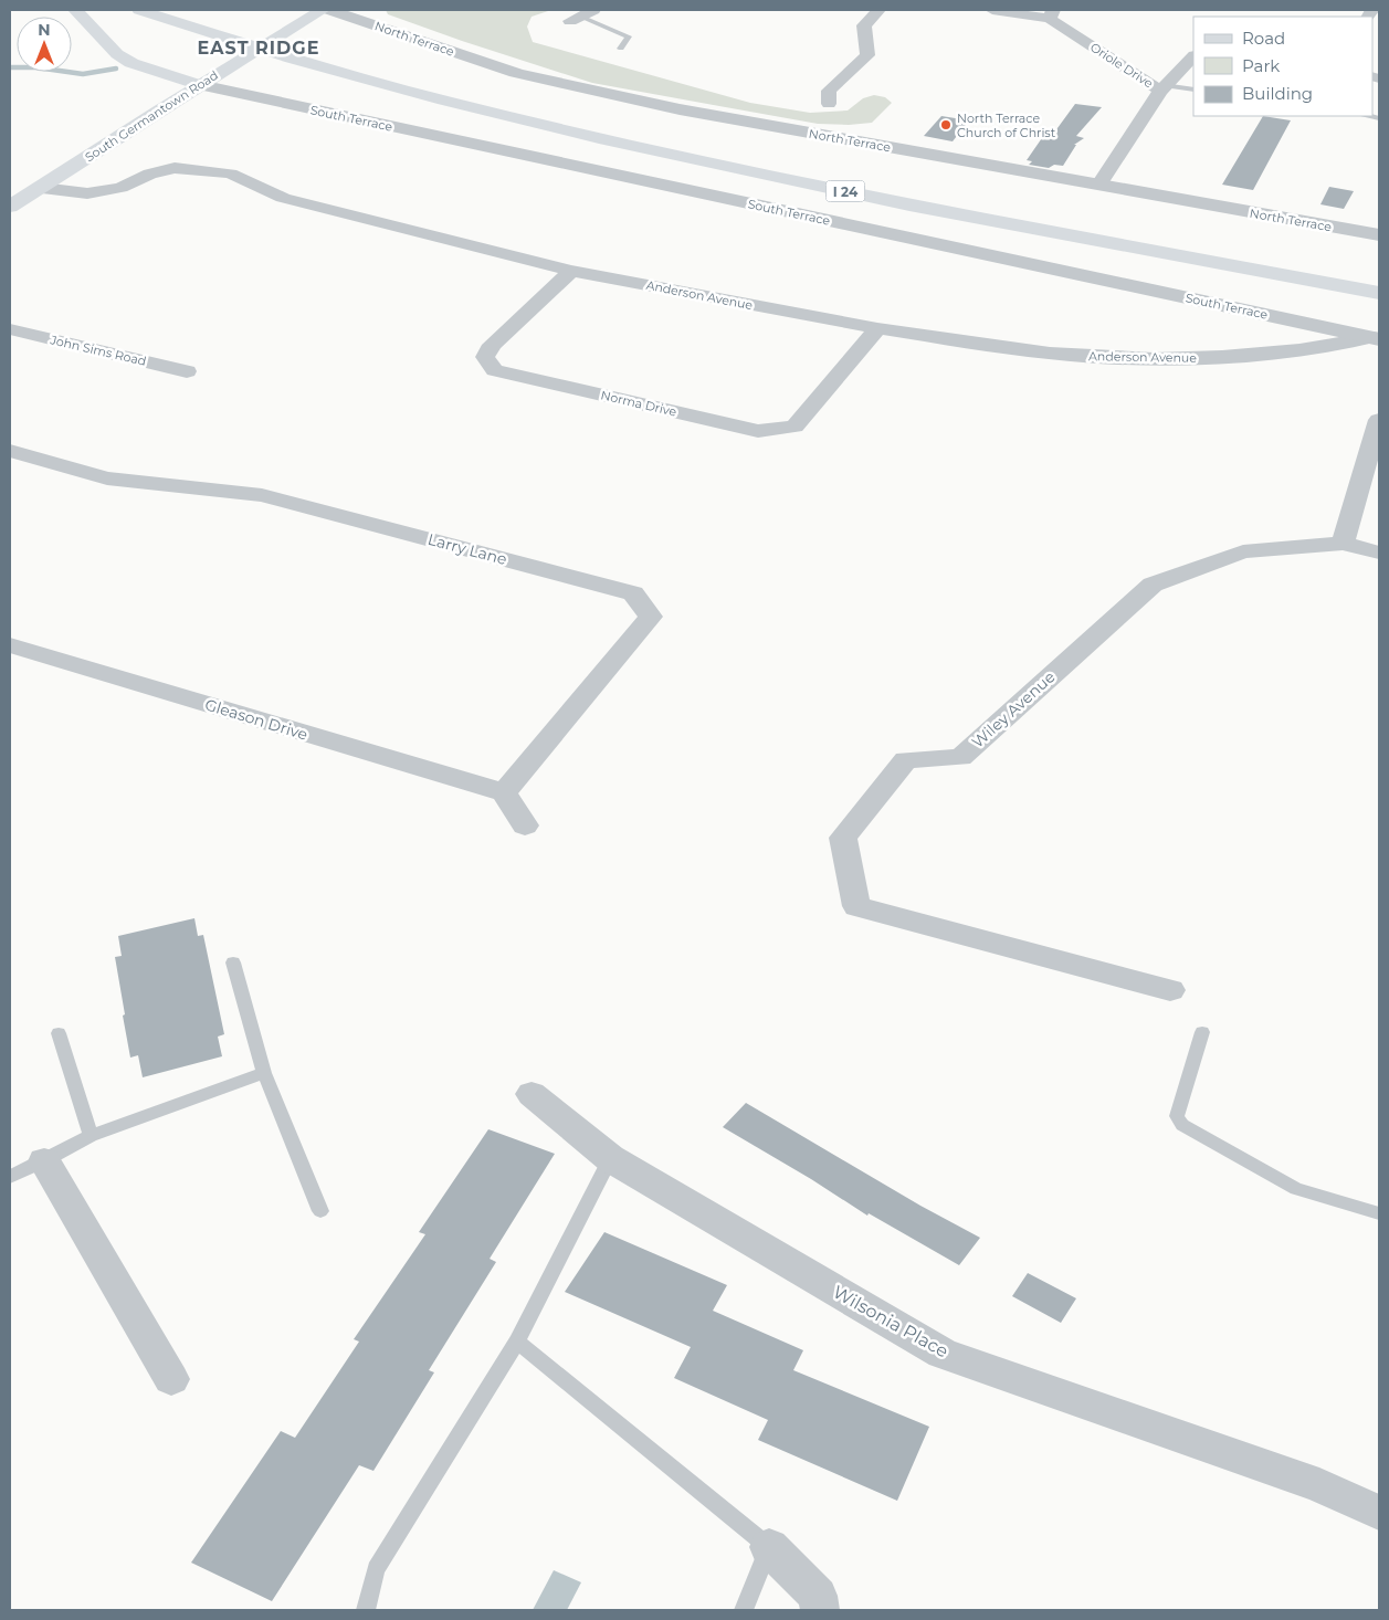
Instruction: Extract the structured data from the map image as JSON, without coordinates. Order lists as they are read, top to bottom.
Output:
{
  "streets": {
    "main road": ["South Germantown Road", "I 24"],
    "street": [
      "North Terrace",
      "Oriole Drive",
      "South Terrace",
      "Anderson Avenue",
      "John Sims Road",
      "Norma Drive",
      "Larry Lane",
      "Wiley Avenue",
      "Gleason Drive",
      "Wilsonia Place"
    ]
  },
  "crossings": [
    ["North Terrace", "Oriole Drive"],
    ["South Germantown Road", "South Terrace"],
    ["South Germantown Road", "Anderson Avenue"],
    ["South Terrace", "Anderson Avenue"],
    ["Anderson Avenue", "Norma Drive"],
    ["Larry Lane", "Gleason Drive"]
  ],
  "districts": ["EAST RIDGE"],
  "places": ["North Terrace Church of Christ"],
  "legend": ["Road", "Park", "Building"],
  "north": "top"
}
